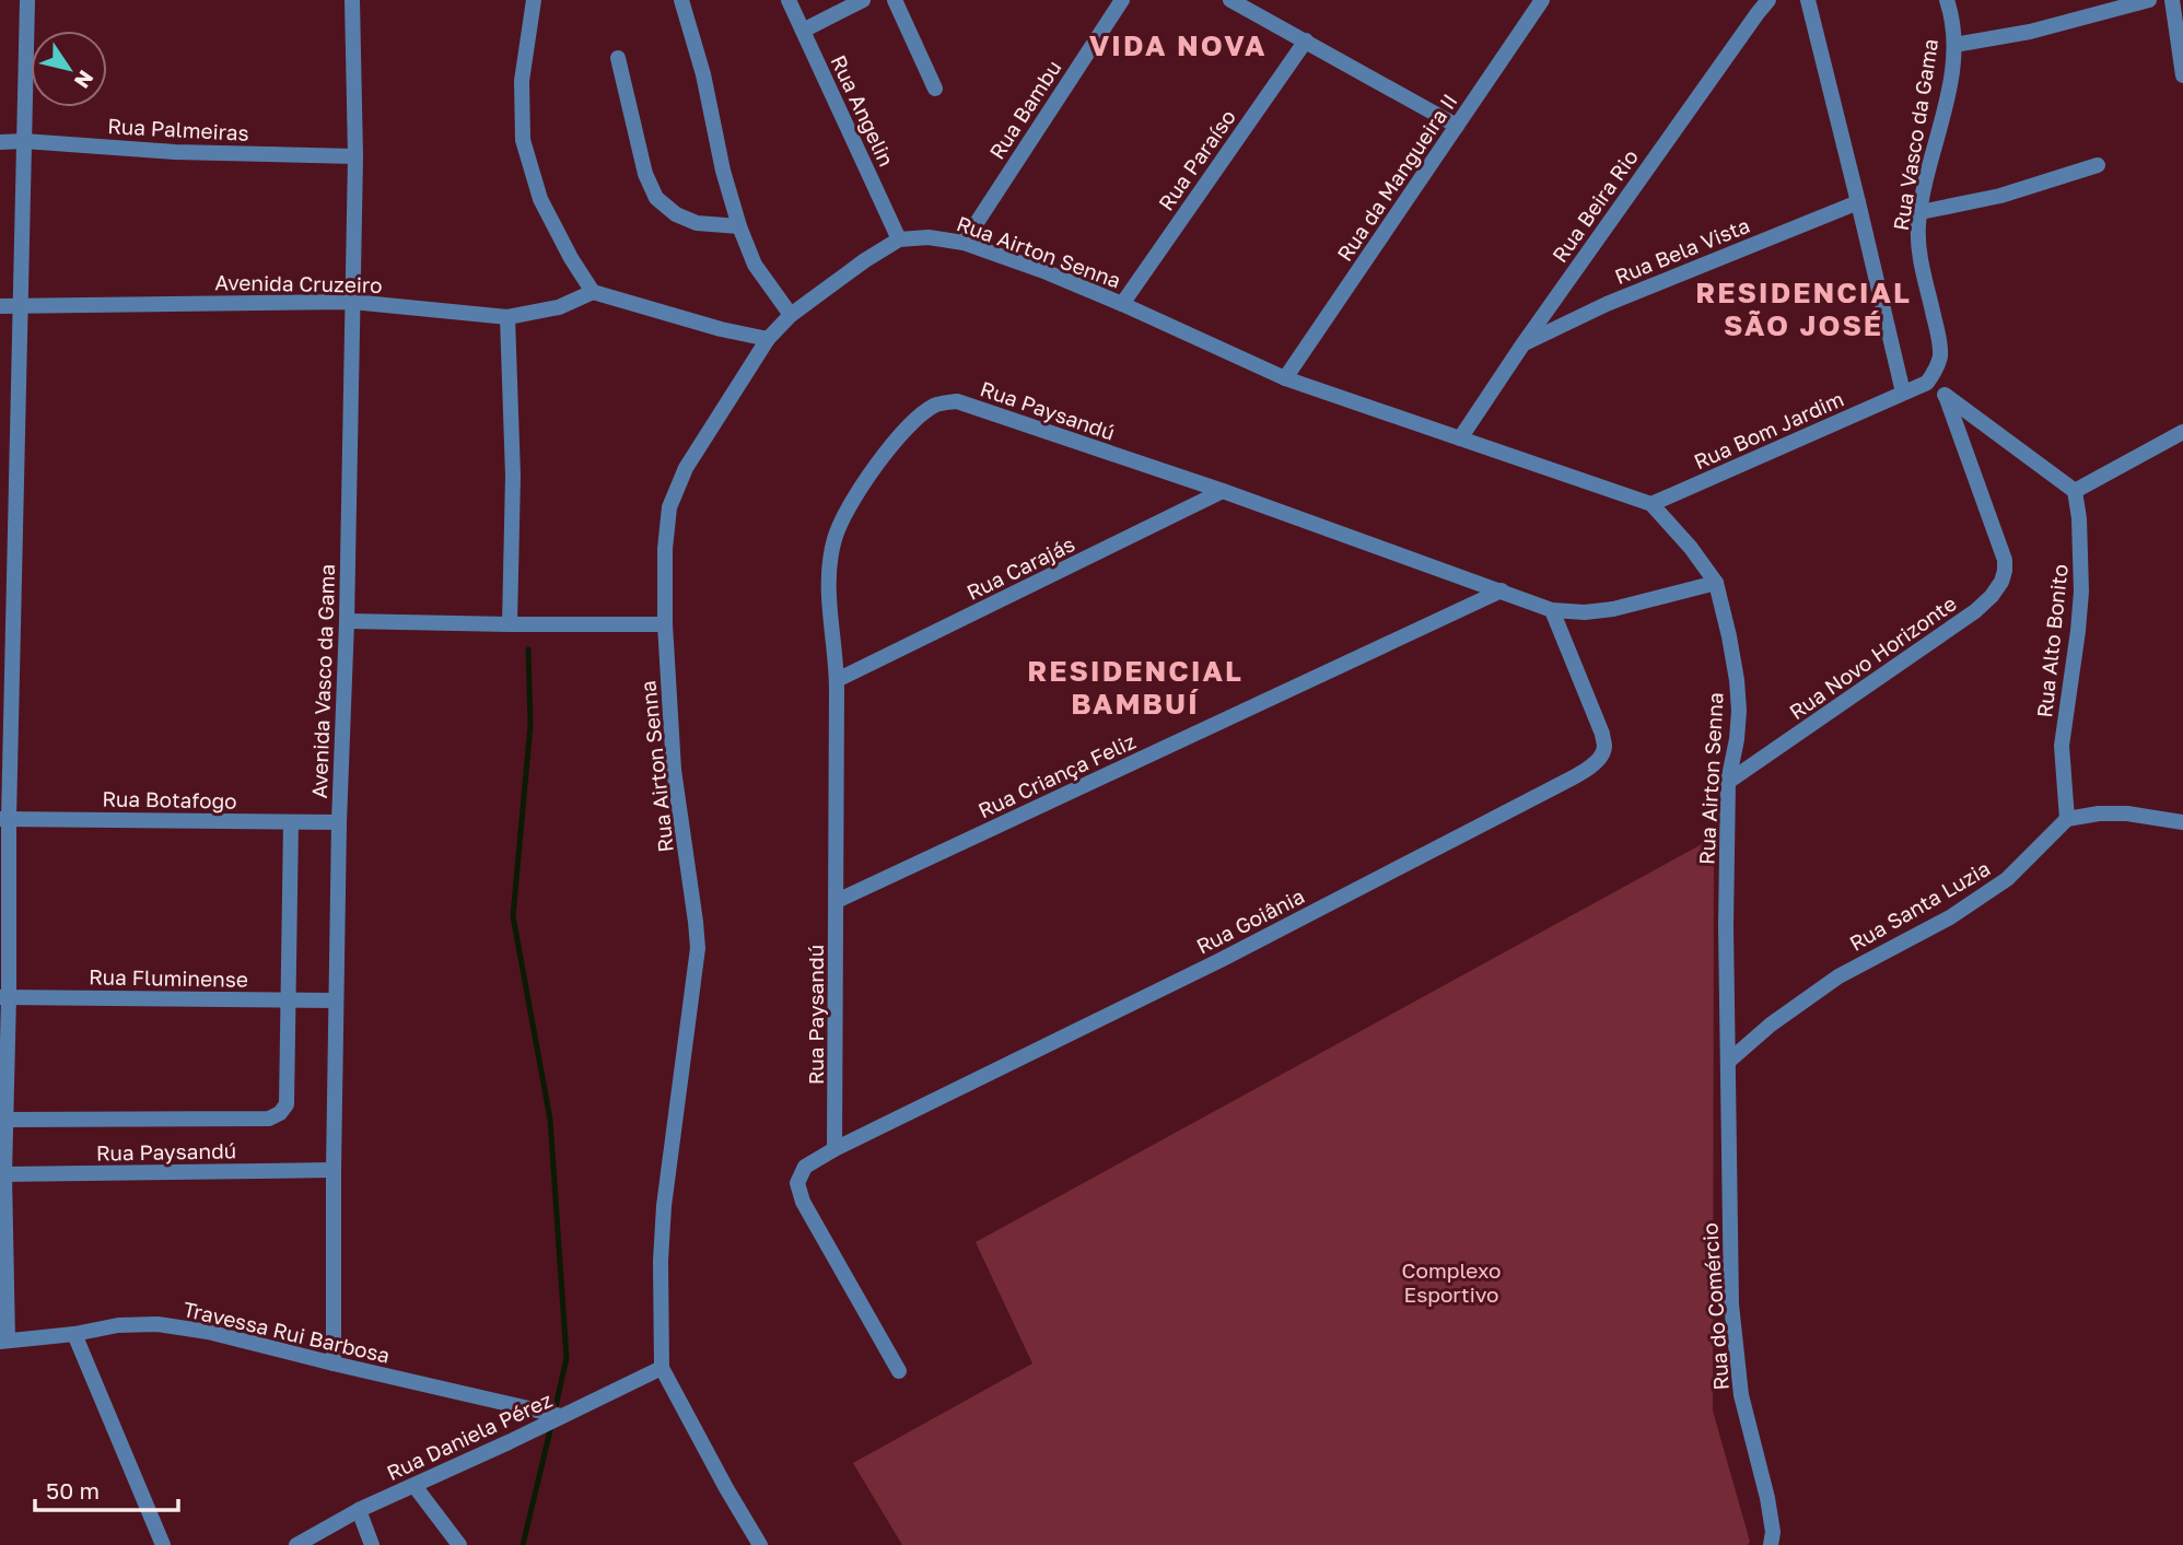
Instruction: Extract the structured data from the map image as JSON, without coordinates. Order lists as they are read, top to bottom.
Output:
{
  "streets": {
    "street": [
      "Rua Bambu",
      "Rua Angelin",
      "Rua Palmeiras",
      "Rua Vasco da Gama",
      "Rua Paraíso",
      "Rua da Mangueira II",
      "Rua Beira Rio",
      "Rua Bela Vista",
      "Rua Airton Senna",
      "Avenida Cruzeiro",
      "Rua Paysandú",
      "Rua Bom Jardim",
      "Rua Carajás",
      "Rua Alto Bonito",
      "Rua Novo Horizonte",
      "Avenida Vasco da Gama",
      "Rua Criança Feliz",
      "Rua Botafogo",
      "Rua Santa Luzia",
      "Rua Goiânia",
      "Rua Fluminense",
      "Rua do Comércio",
      "Travessa Rui Barbosa",
      "Rua Daniela Pérez"
    ]
  },
  "crossings": [
    ["Rua Bambu", "Rua Airton Senna"],
    ["Rua Angelin", "Rua Airton Senna"],
    ["Rua Palmeiras", "Avenida Vasco da Gama"],
    ["Rua Paraíso", "Rua Airton Senna"],
    ["Rua da Mangueira II", "Rua Airton Senna"],
    ["Rua Beira Rio", "Rua Bela Vista"],
    ["Rua Beira Rio", "Rua Airton Senna"],
    ["Rua Airton Senna", "Rua Paysandú"],
    ["Rua Airton Senna", "Rua Bom Jardim"],
    ["Rua Airton Senna", "Rua Novo Horizonte"],
    ["Rua Airton Senna", "Rua Santa Luzia"],
    ["Rua Airton Senna", "Rua do Comércio"],
    ["Rua Airton Senna", "Rua Daniela Pérez"],
    ["Avenida Cruzeiro", "Avenida Vasco da Gama"],
    ["Rua Paysandú", "Rua Carajás"],
    ["Rua Paysandú", "Avenida Vasco da Gama"],
    ["Rua Paysandú", "Rua Criança Feliz"],
    ["Rua Paysandú", "Rua Goiânia"],
    ["Rua Alto Bonito", "Rua Santa Luzia"],
    ["Avenida Vasco da Gama", "Rua Botafogo"],
    ["Avenida Vasco da Gama", "Rua Fluminense"],
    ["Avenida Vasco da Gama", "Travessa Rui Barbosa"],
    ["Rua Santa Luzia", "Rua do Comércio"],
    ["Travessa Rui Barbosa", "Rua Daniela Pérez"]
  ],
  "districts": ["VIDA NOVA", "RESIDENCIAL SÃO JOSÉ", "RESIDENCIAL BAMBUÍ"],
  "parks": ["Complexo Esportivo"],
  "scale_bar": "50 m",
  "north": "bottom right"
}
